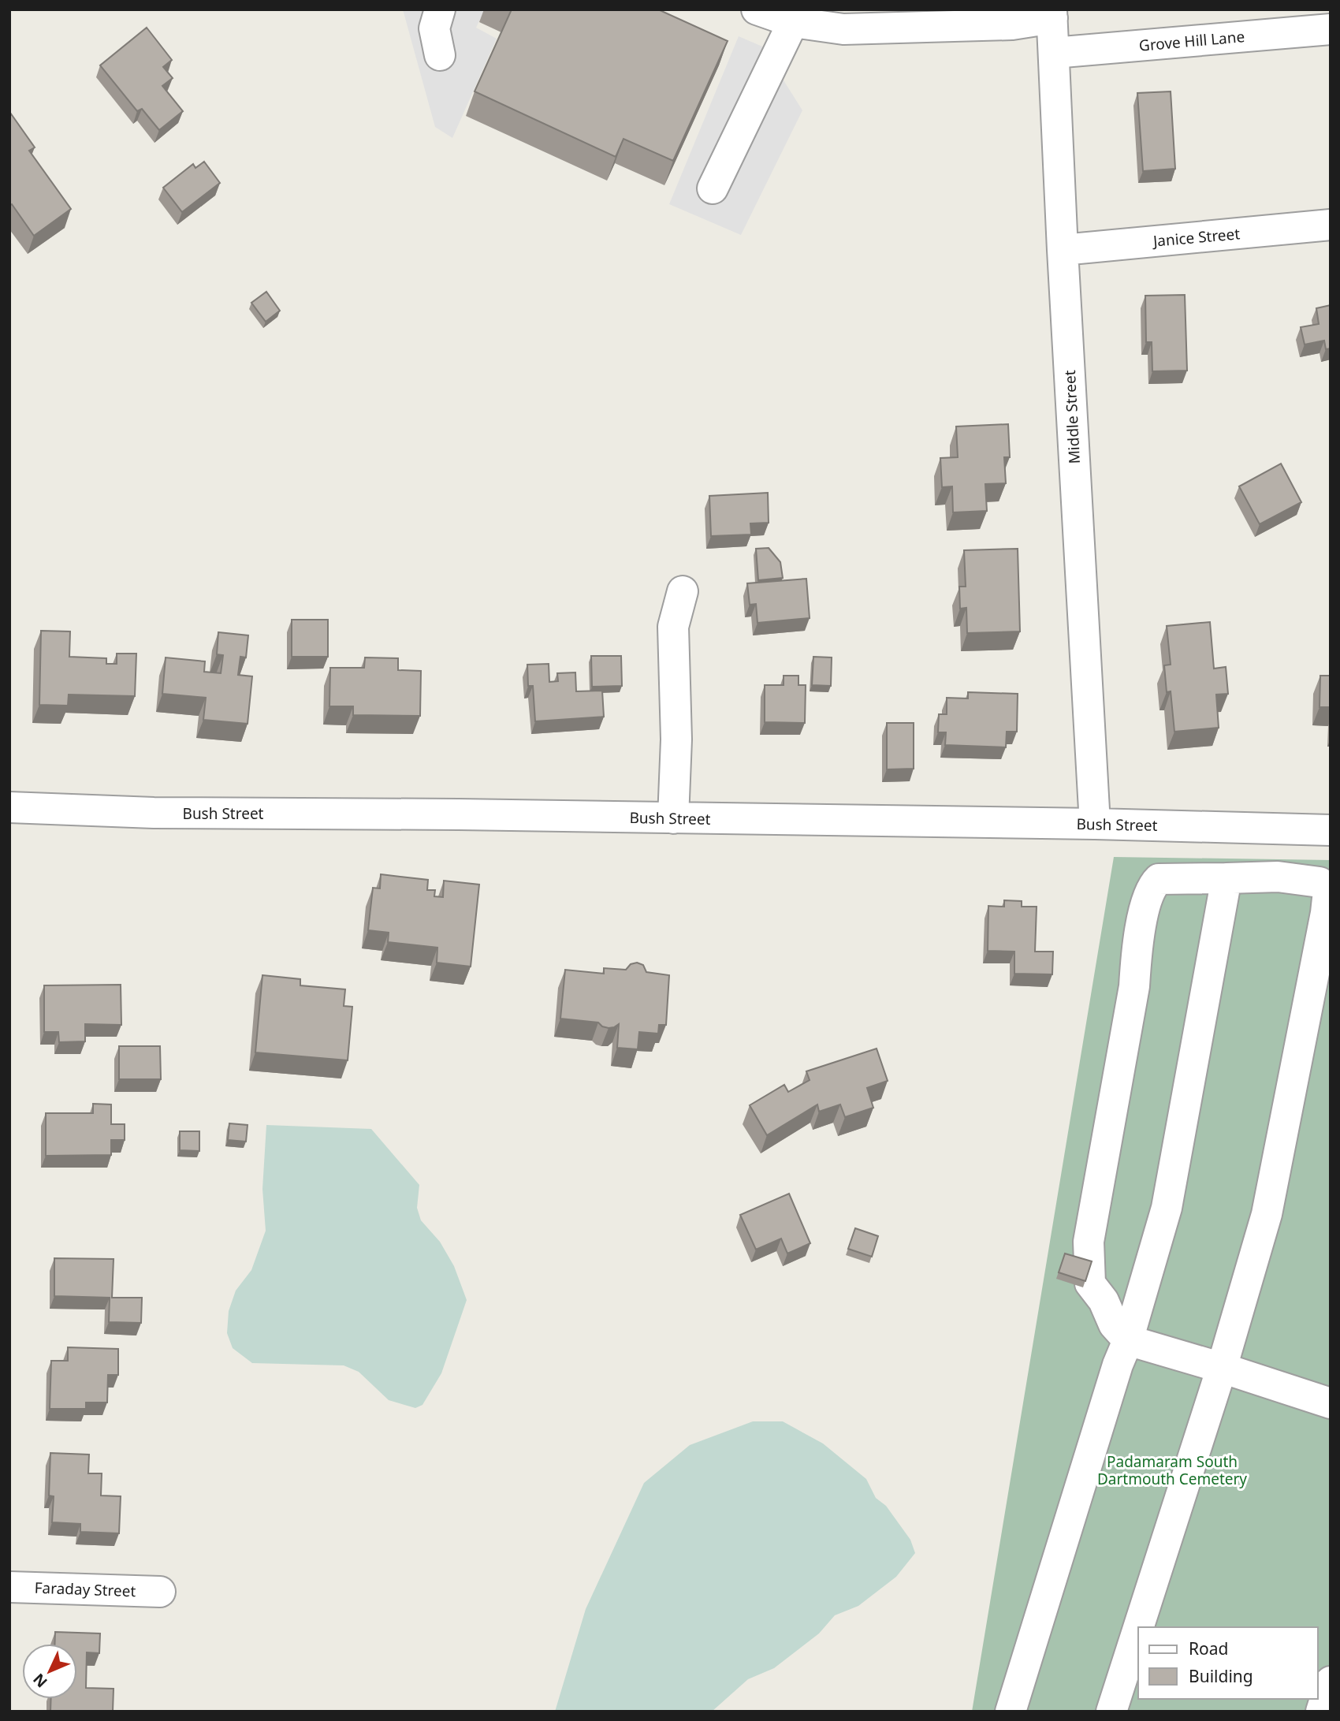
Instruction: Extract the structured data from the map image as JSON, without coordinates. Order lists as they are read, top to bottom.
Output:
{
  "streets": {
    "street": [
      "Grove Hill Lane",
      "Janice Street",
      "Middle Street",
      "Bush Street",
      "Faraday Street"
    ]
  },
  "crossings": [
    ["Grove Hill Lane", "Middle Street"],
    ["Janice Street", "Middle Street"],
    ["Middle Street", "Bush Street"]
  ],
  "parks": ["Padamaram South Dartmouth Cemetery"],
  "legend": ["Road", "Building"],
  "north": "bottom left"
}
